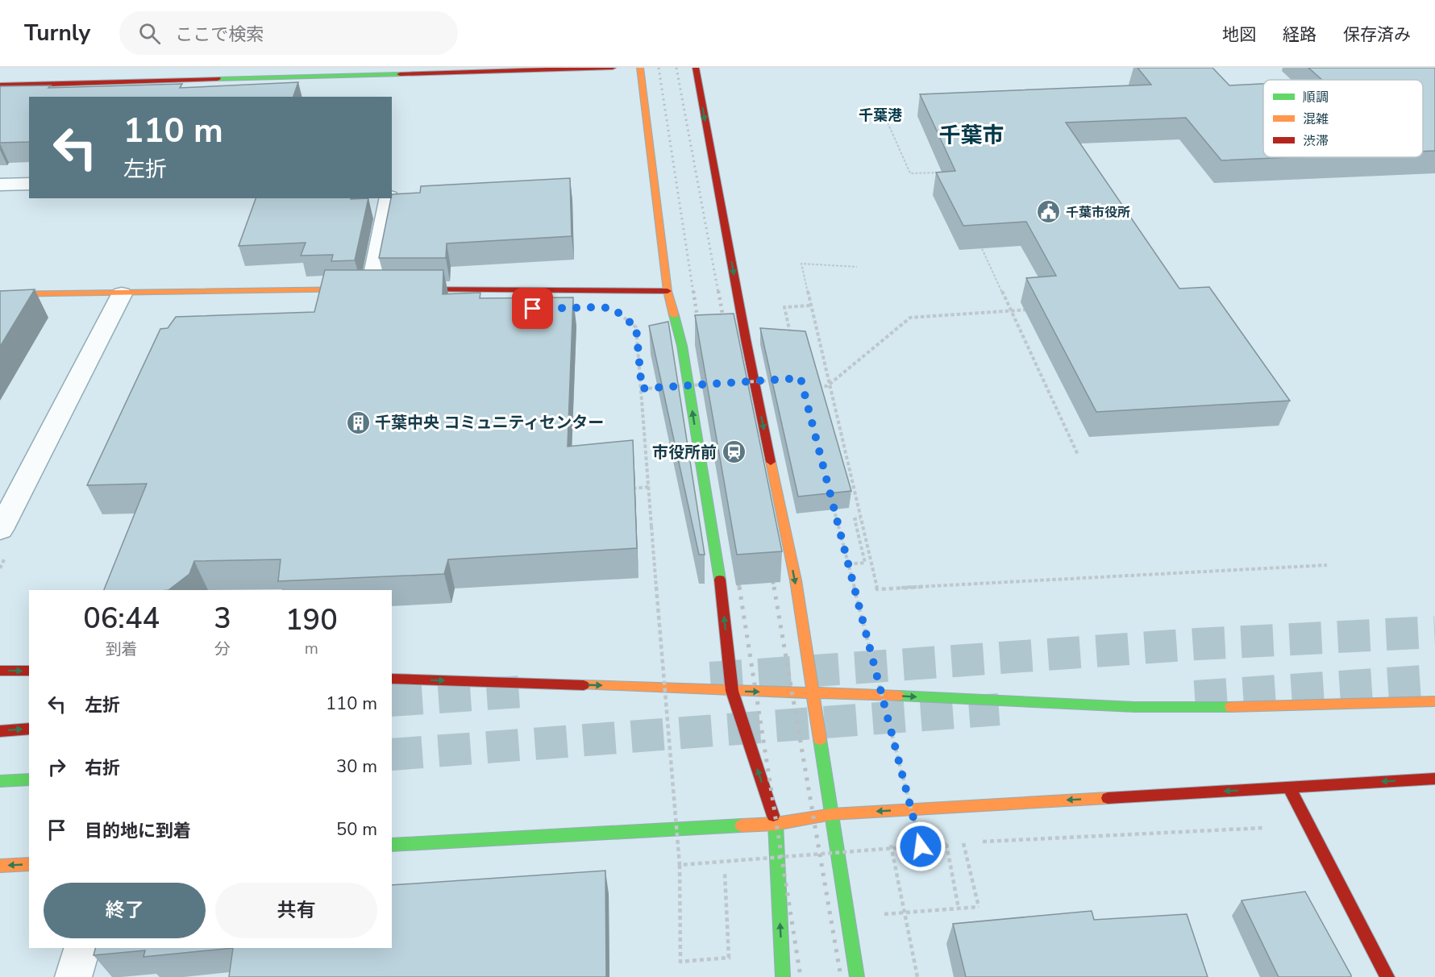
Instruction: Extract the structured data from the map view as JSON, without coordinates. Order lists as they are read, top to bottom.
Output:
{
  "districts": ["千葉港", "千葉市"],
  "places": {
    "public building": ["千葉市役所"],
    "building": ["千葉中央 コミュニティセンター"],
    "station": ["市役所前"]
  },
  "legend": ["順調", "混雑", "渋滞"],
  "page": {
    "header": "Turnly",
    "search": "ここで検索",
    "nav": ["地図", "経路", "保存済み"],
    "turn": ["110 m", "左折"],
    "eta": [
      "06:44",
      "到着",
      "3",
      "分",
      "190",
      "m"
    ],
    "list": [
      {
        "name": "左折",
        "value": "110 m"
      },
      {
        "name": "右折",
        "value": "30 m"
      },
      {
        "name": "目的地に到着",
        "value": "50 m"
      }
    ],
    "buttons": ["終了", "共有"]
  }
}
